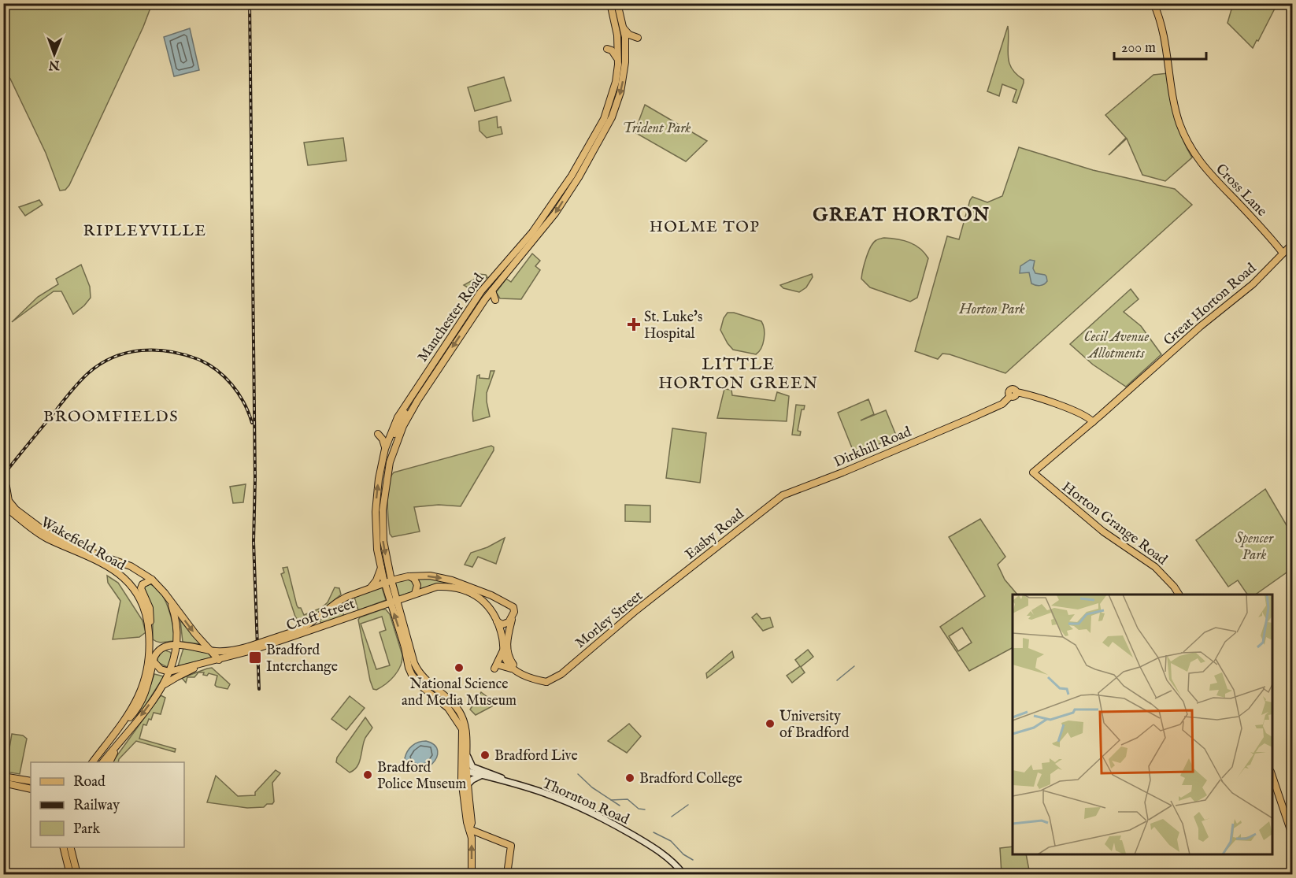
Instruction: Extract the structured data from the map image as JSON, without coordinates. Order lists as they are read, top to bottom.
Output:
{
  "streets": {
    "main road": [
      "Cross Lane",
      "Great Horton Road",
      "Manchester Road",
      "Dirkhill Road",
      "Horton Grange Road",
      "Easby Road",
      "Wakefield Road",
      "Croft Street",
      "Morley Street",
      "Thornton Road"
    ]
  },
  "crossings": [
    ["Cross Lane", "Great Horton Road"],
    ["Great Horton Road", "Dirkhill Road"],
    ["Great Horton Road", "Horton Grange Road"],
    ["Manchester Road", "Croft Street"],
    ["Dirkhill Road", "Horton Grange Road"],
    ["Dirkhill Road", "Easby Road"],
    ["Easby Road", "Morley Street"],
    ["Wakefield Road", "Croft Street"]
  ],
  "districts": [
    "GREAT HORTON",
    "HOLME TOP",
    "RIPLEYVILLE",
    "LITTLE HORTON GREEN",
    "BROOMFIELDS"
  ],
  "parks": [
    "Trident Park",
    "Horton Park",
    "Cecil Avenue Allotments",
    "Spencer Park"
  ],
  "places": {
    "health": ["St. Luke's Hospital"],
    "transit": ["Bradford Interchange"],
    "other": [
      "National Science and Media Museum",
      "University of Bradford",
      "Bradford Live",
      "Bradford Police Museum",
      "Bradford College"
    ]
  },
  "legend": ["Road", "Railway", "Park"],
  "scale_bar": "200 m",
  "north": "bottom"
}
